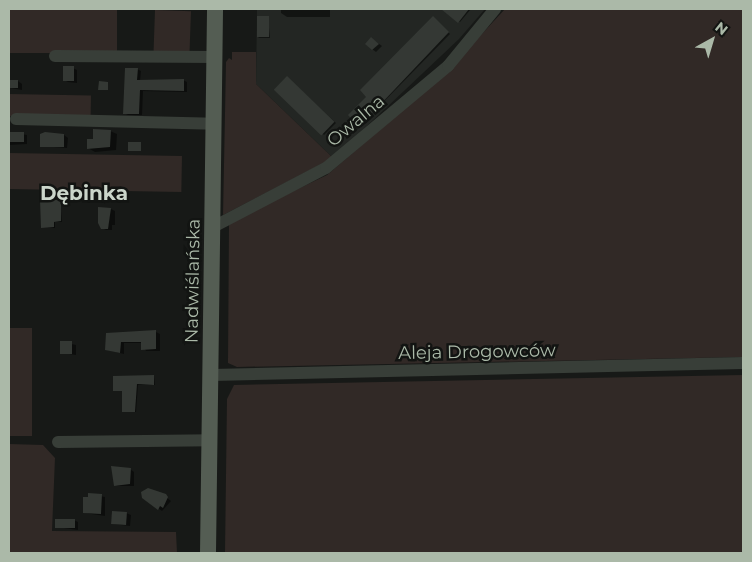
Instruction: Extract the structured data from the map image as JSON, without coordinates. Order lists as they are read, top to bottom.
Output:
{
  "streets": {
    "main road": ["Nadwiślańska"],
    "street": ["Owalna", "Aleja Drogowców"]
  },
  "crossings": [
    ["Owalna", "Nadwiślańska"],
    ["Nadwiślańska", "Aleja Drogowców"]
  ],
  "districts": ["Dębinka"],
  "north": "top right"
}
